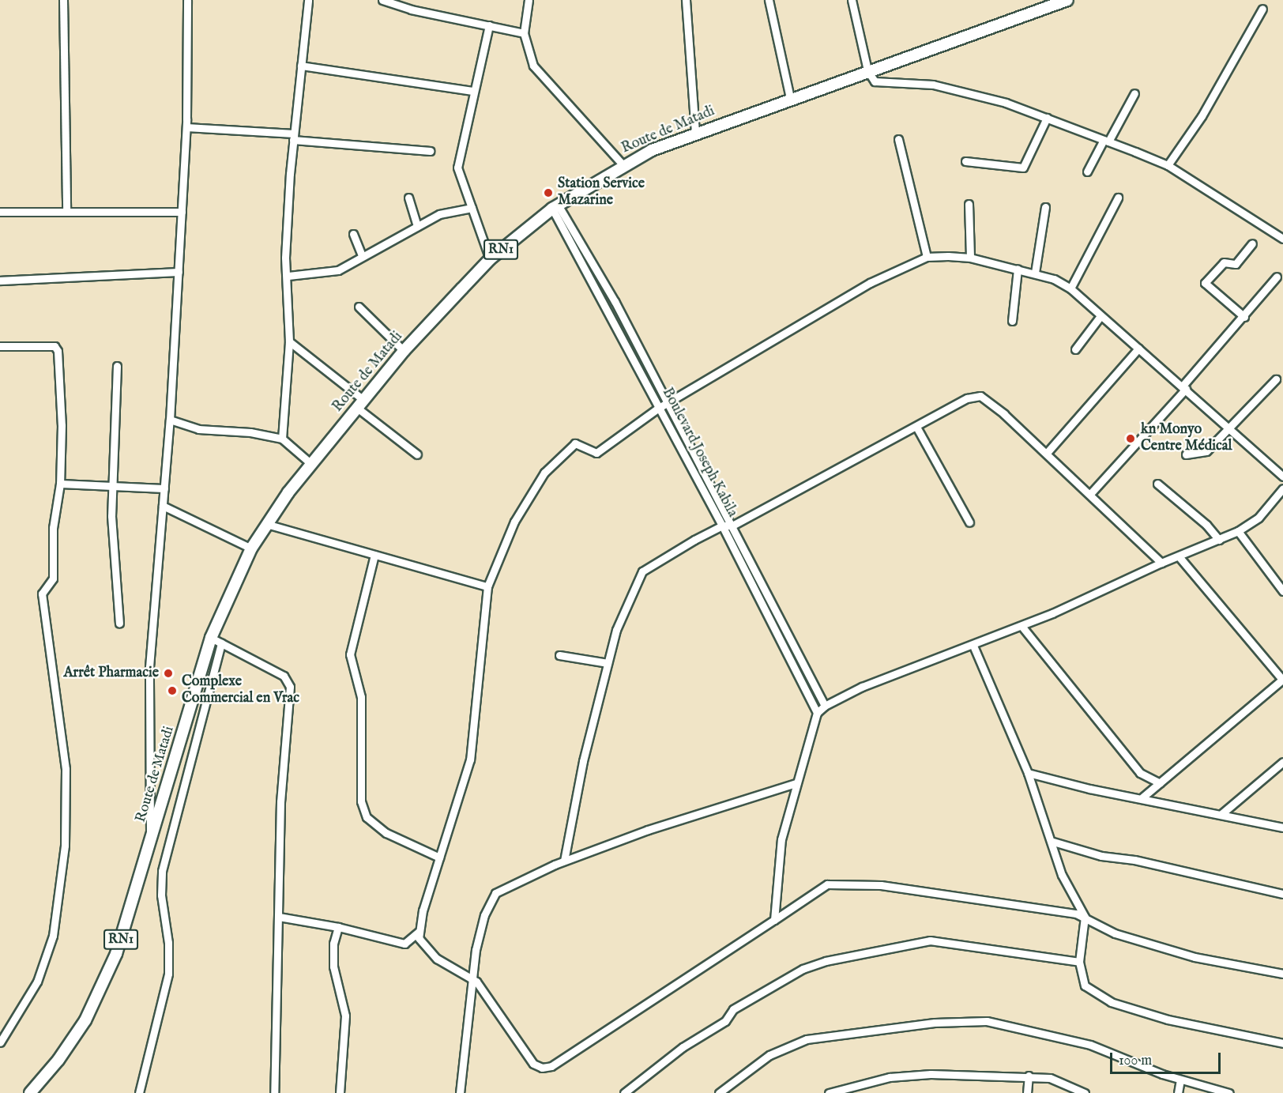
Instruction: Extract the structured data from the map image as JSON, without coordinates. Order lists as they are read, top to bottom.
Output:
{
  "streets": {
    "highway": ["Route de Matadi", "RN1"],
    "street": ["Boulevard Joseph Kabila"]
  },
  "crossings": [
    ["Route de Matadi", "Boulevard Joseph Kabila"]
  ],
  "places": [
    "Station Service Mazarine",
    "kn Monyo Centre Médical",
    "Arrêt Pharmacie",
    "Complexe Commercial en Vrac"
  ],
  "scale_bar": "100 m"
}
